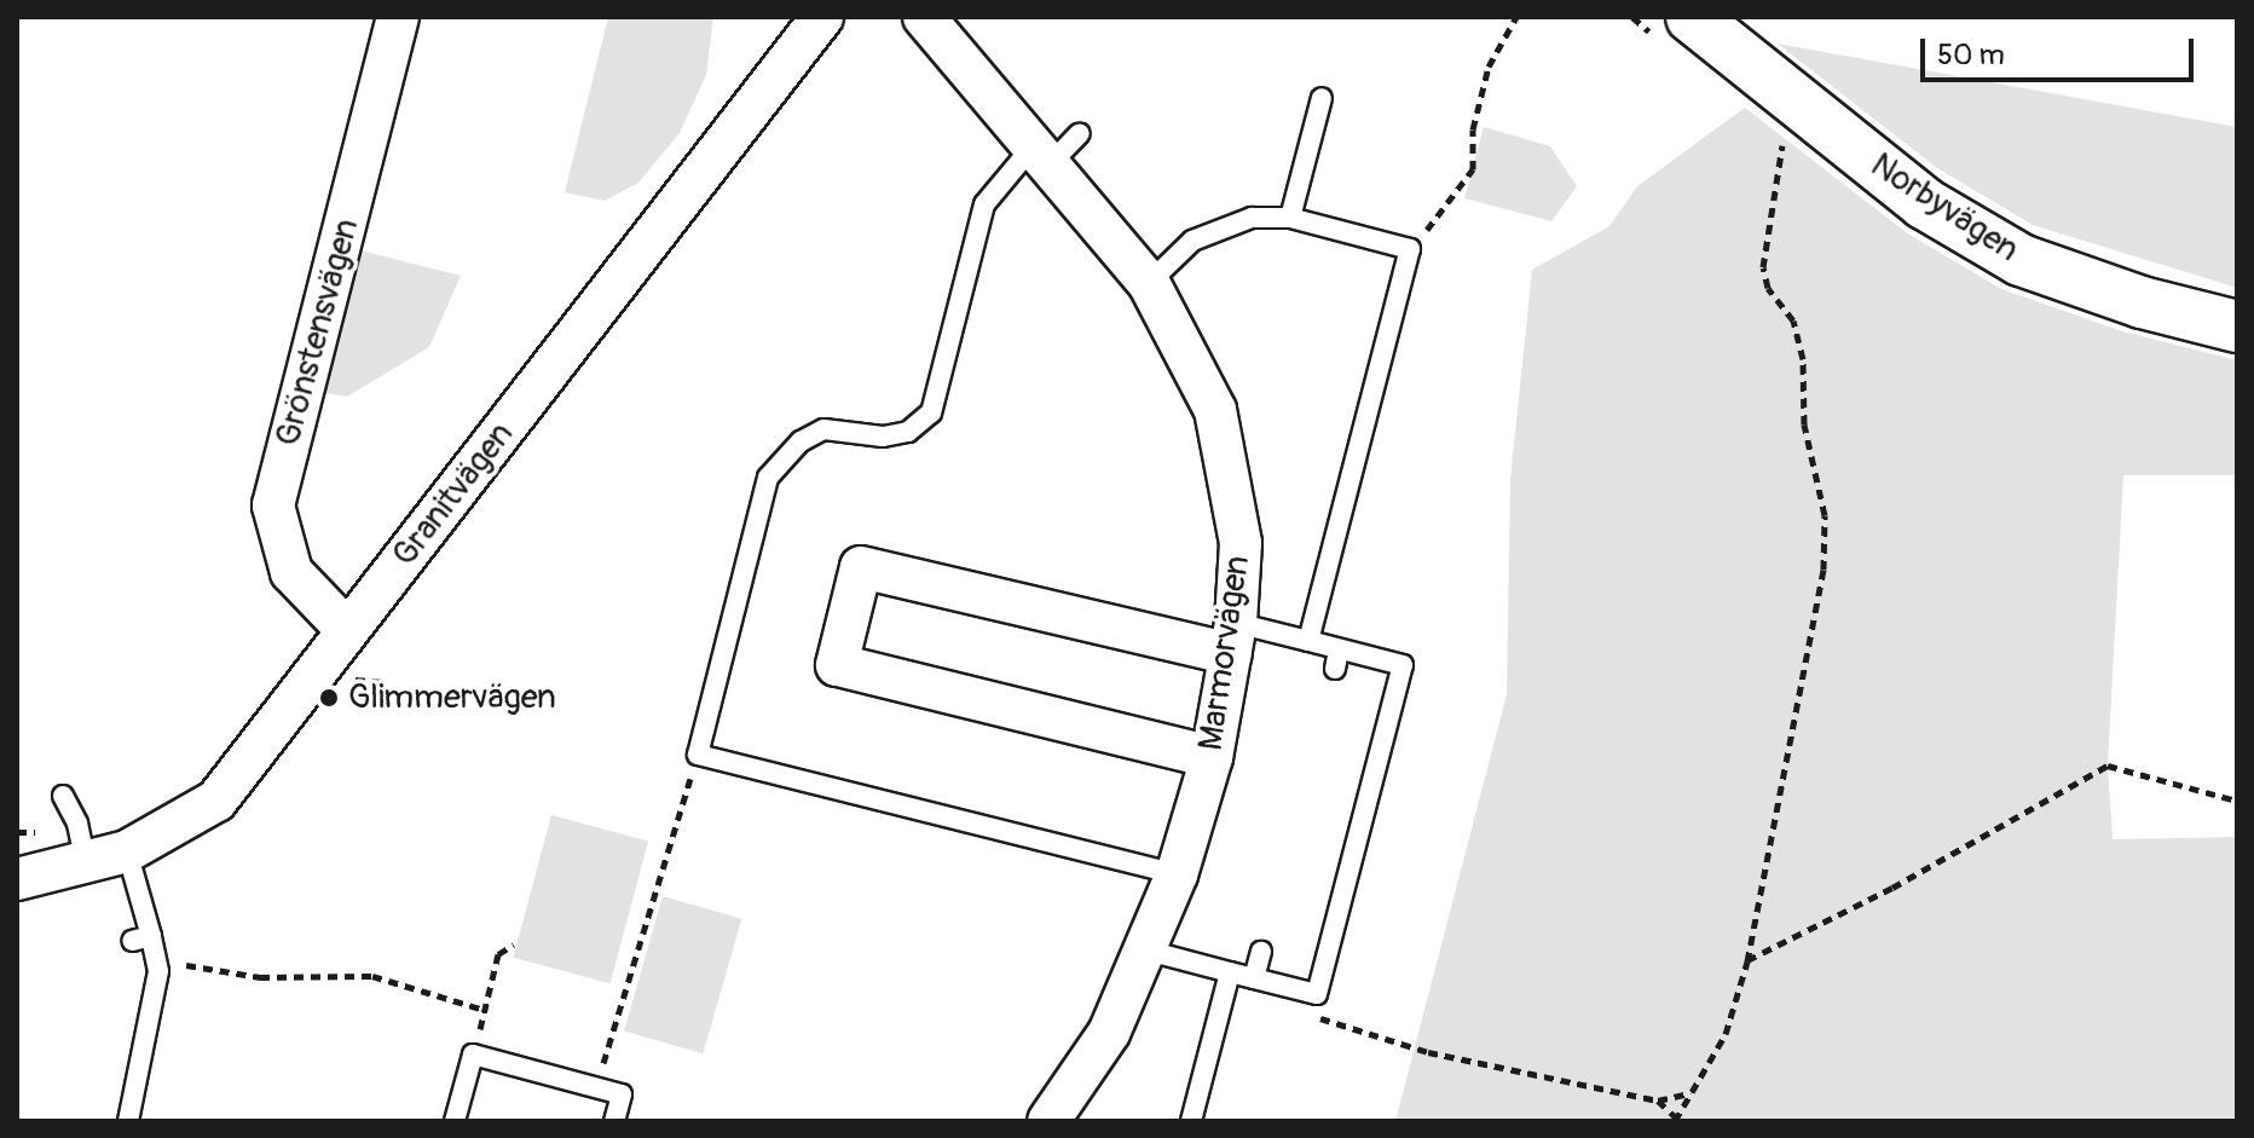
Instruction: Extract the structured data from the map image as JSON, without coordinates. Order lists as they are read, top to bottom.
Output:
{
  "streets": {
    "street": [
      "Norbyvägen",
      "Grönstensvägen",
      "Granitvägen",
      "Marmorvägen"
    ]
  },
  "crossings": [
    ["Grönstensvägen", "Granitvägen"]
  ],
  "places": ["Glimmervägen"],
  "scale_bar": "50 m"
}
